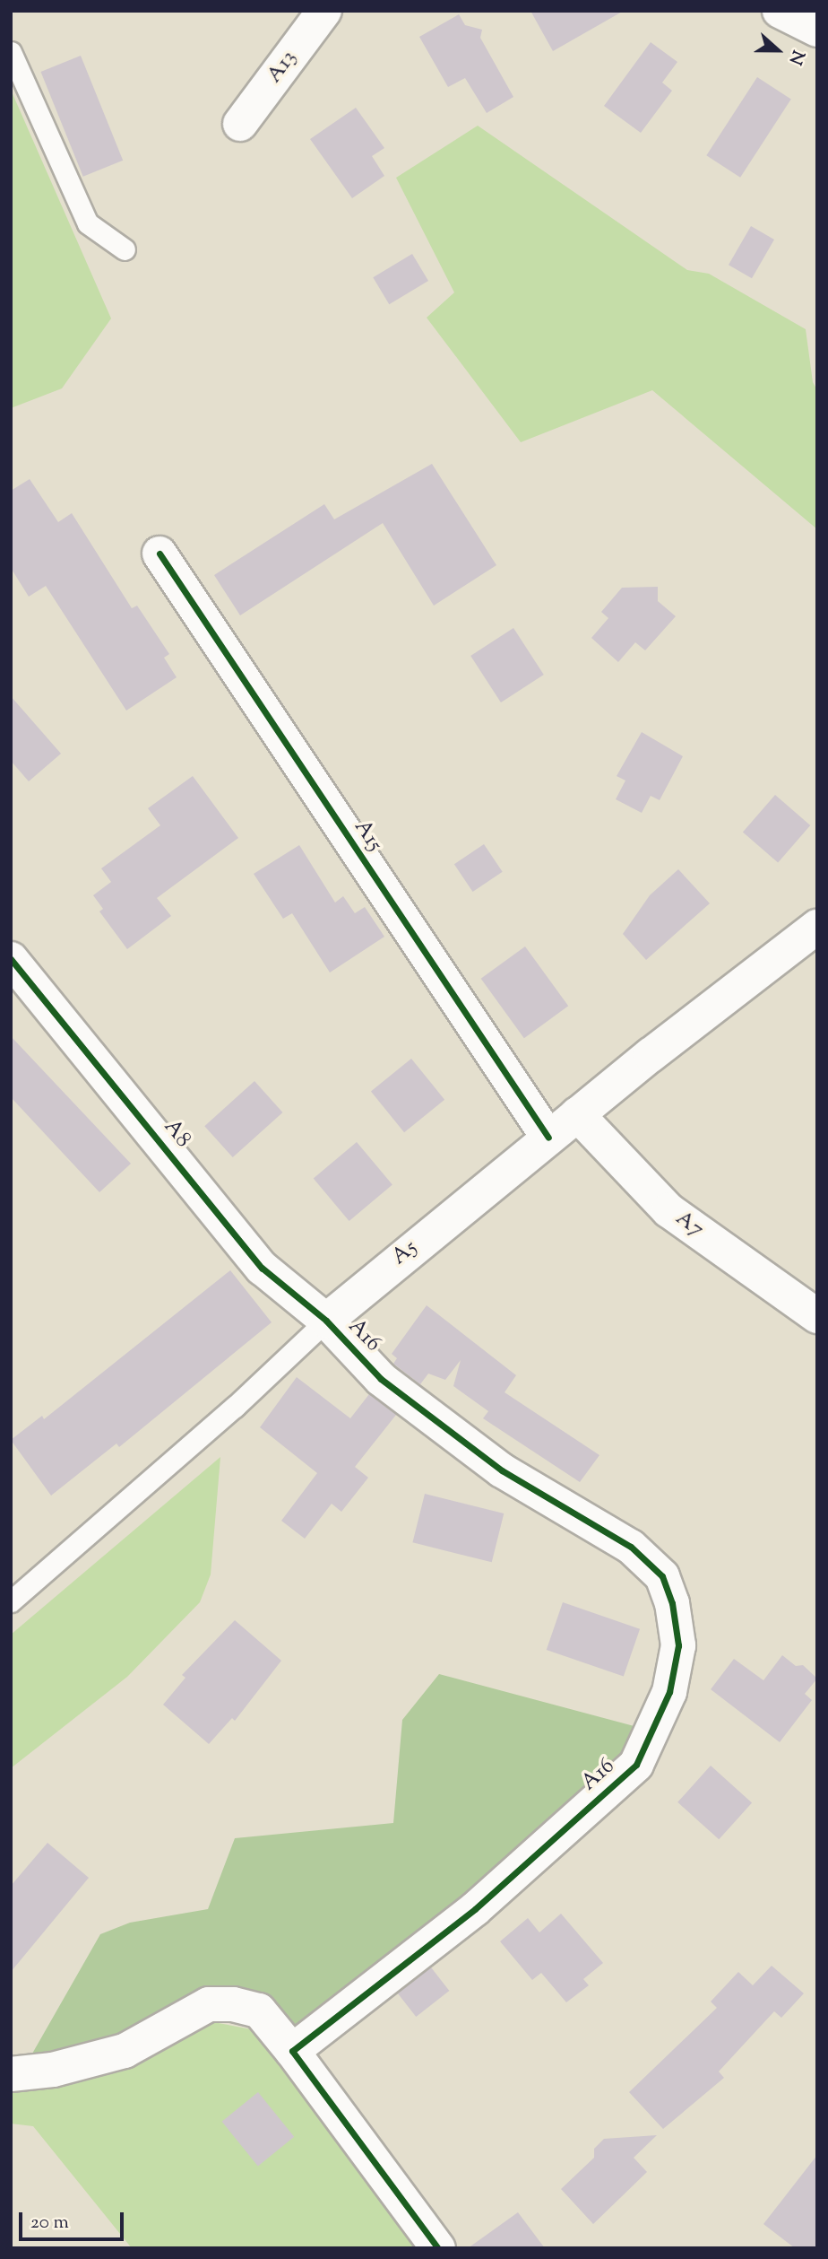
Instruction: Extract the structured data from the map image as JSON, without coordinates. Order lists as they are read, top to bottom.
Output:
{
  "streets": {
    "street": [
      "A13",
      "A15",
      "A8",
      "A7",
      "A5",
      "A16"
    ]
  },
  "crossings": [
    ["A15", "A5"],
    ["A8", "A5"],
    ["A8", "A16"],
    ["A7", "A5"],
    ["A5", "A16"]
  ],
  "scale_bar": "20 m",
  "north": "right"
}
